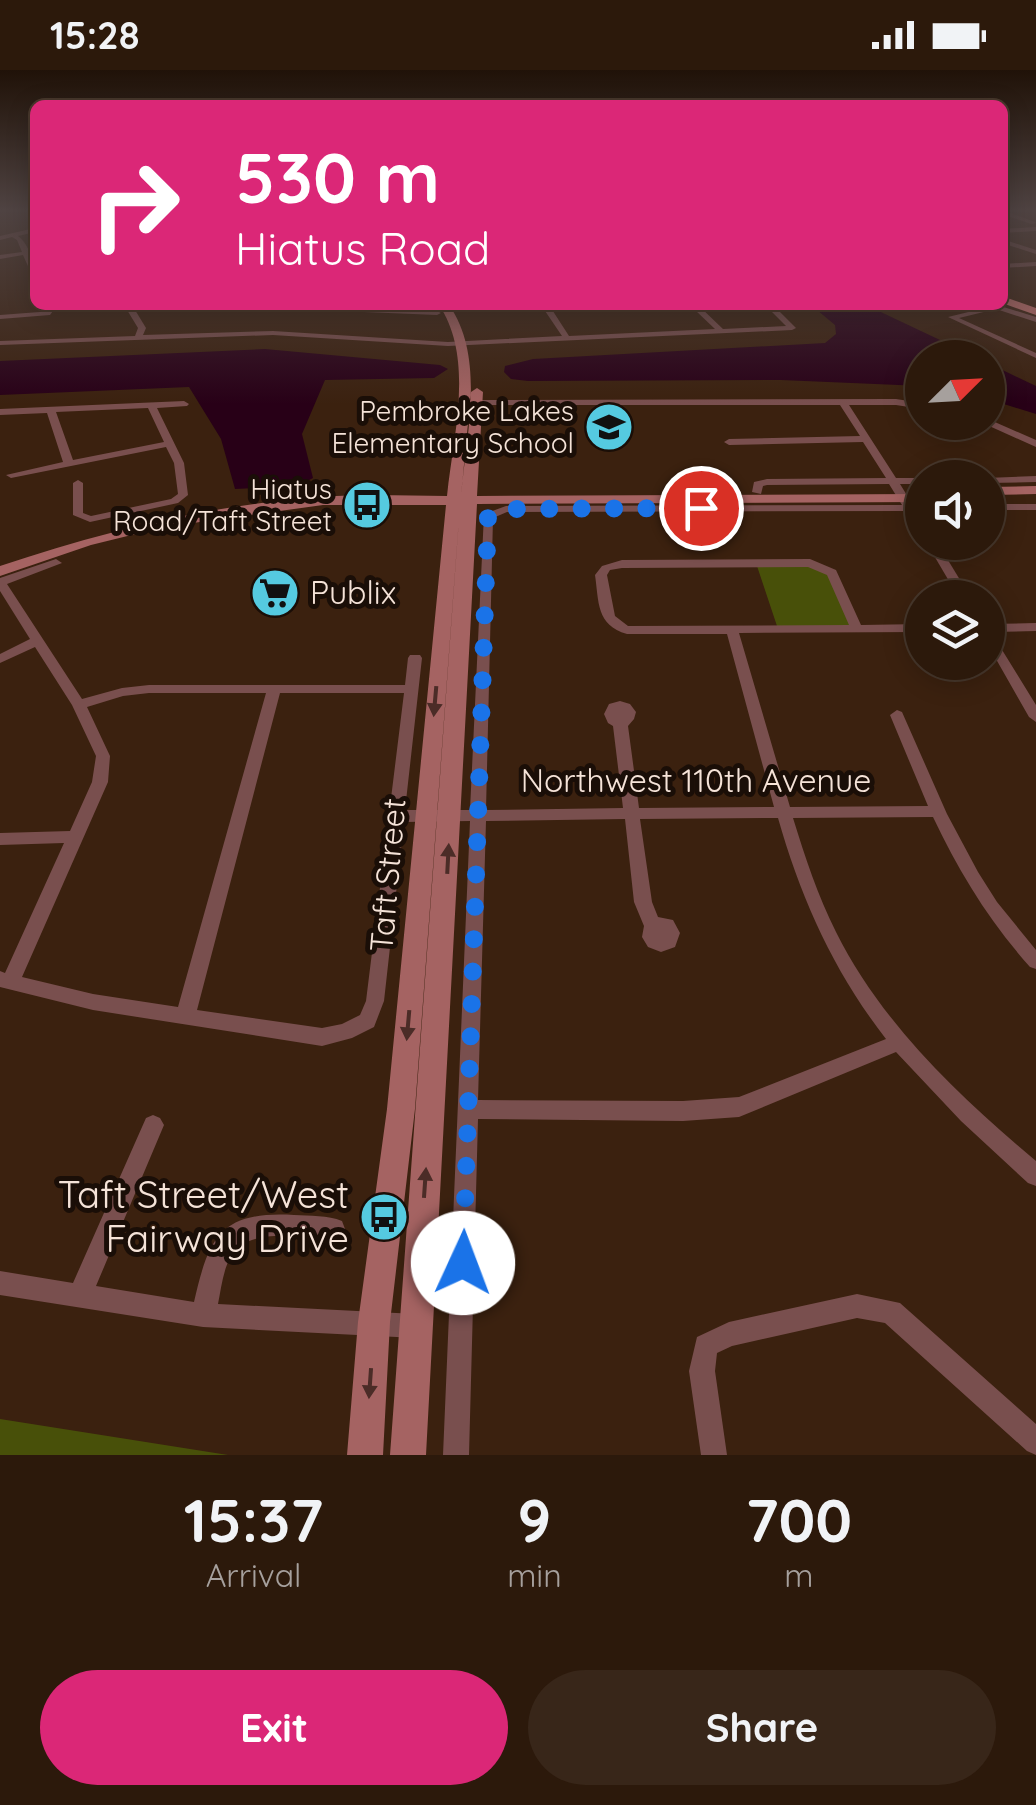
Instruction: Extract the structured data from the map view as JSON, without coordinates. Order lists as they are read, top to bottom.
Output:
{
  "streets": {
    "street": ["Northwest 110th Avenue", "Taft Street"]
  },
  "crossings": [
    ["Northwest 110th Avenue", "Taft Street"]
  ],
  "places": {
    "school or university": ["Pembroke Lakes Elementary School"],
    "bus stop": ["Hiatus Road/Taft Street", "Taft Street/West Fairway Drive"],
    "supermarket": ["Publix"]
  },
  "north": "top right",
  "page": {
    "status": "15:28",
    "turn": ["530 m", "Hiatus Road"],
    "eta": [
      "15:37",
      "Arrival",
      "9",
      "min",
      "700",
      "m"
    ],
    "buttons": ["Exit", "Share"]
  }
}
